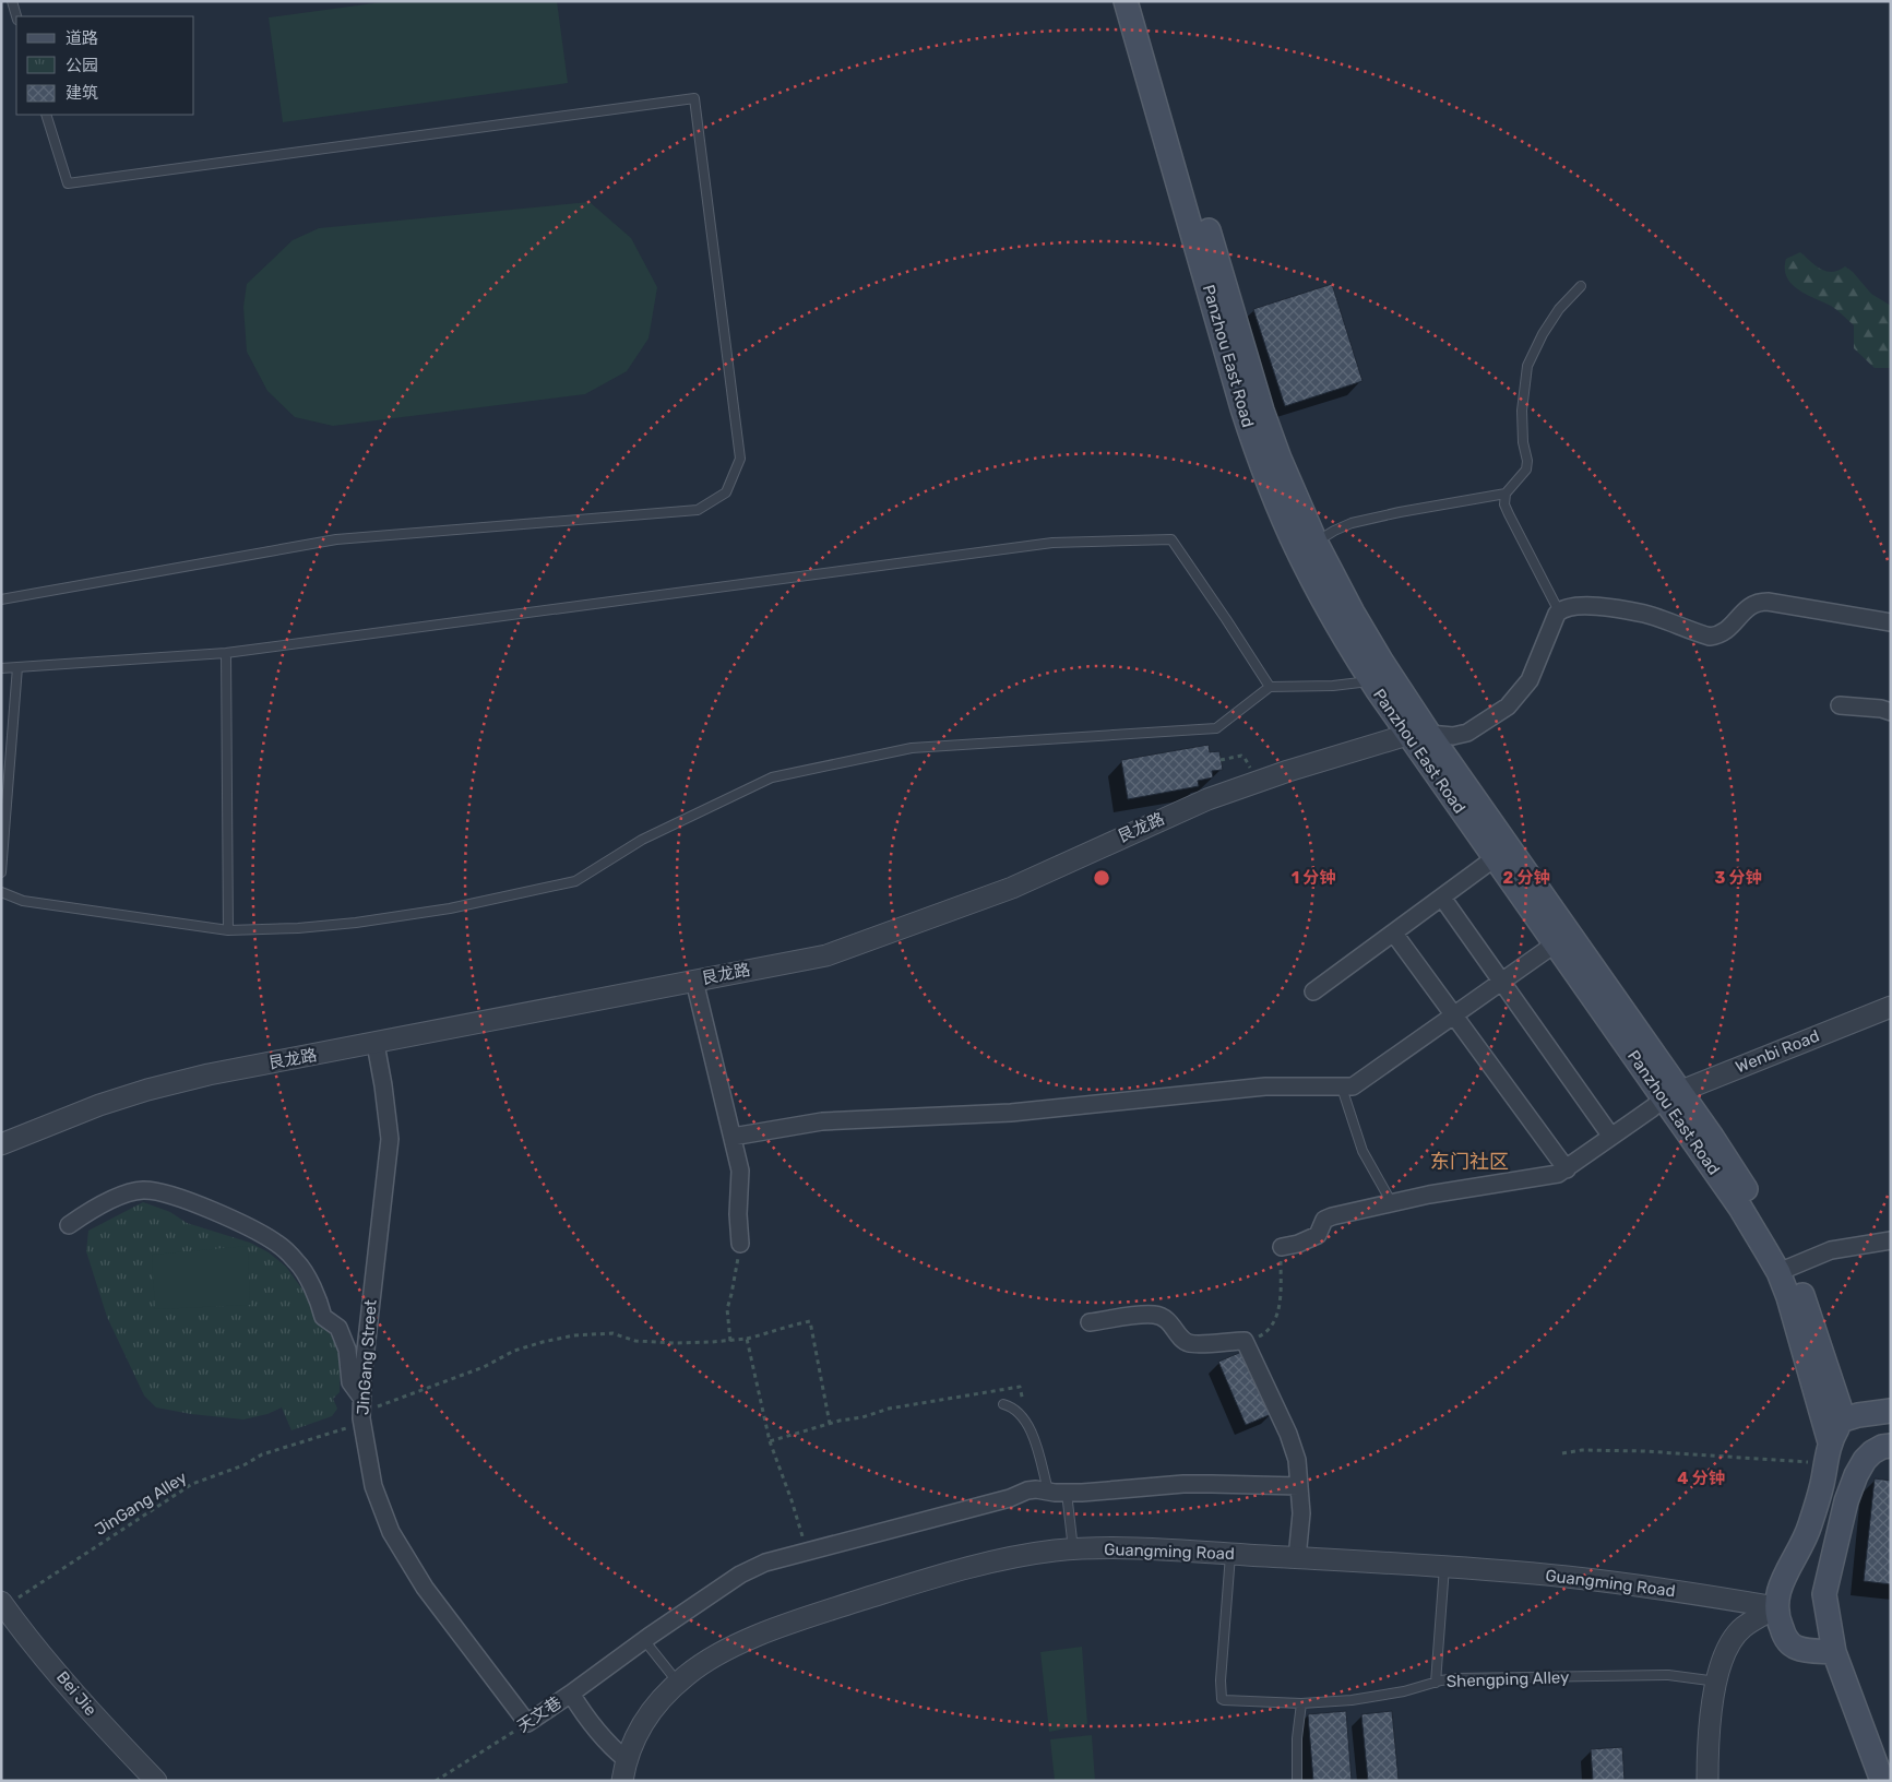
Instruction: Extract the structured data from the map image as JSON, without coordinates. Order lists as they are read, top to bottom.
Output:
{
  "streets": {
    "main road": ["Panzhou East Road"],
    "street": [
      "艮龙路",
      "Wenbi Road",
      "JinGang Street",
      "Guangming Road",
      "Bei Jie",
      "天文巷"
    ],
    "lane": ["Shengping Alley"],
    "path": ["JinGang Alley"]
  },
  "crossings": [
    ["Panzhou East Road", "艮龙路"],
    ["Panzhou East Road", "Wenbi Road"],
    ["艮龙路", "JinGang Street"],
    ["JinGang Street", "JinGang Alley"],
    ["JinGang Street", "天文巷"],
    ["JinGang Alley", "Bei Jie"],
    ["Guangming Road", "Shengping Alley"],
    ["Guangming Road", "天文巷"]
  ],
  "districts": ["东门社区"],
  "legend": ["道路", "公园", "建筑"],
  "rings": [
    "1 分钟",
    "2 分钟",
    "3 分钟",
    "4 分钟"
  ]
}
